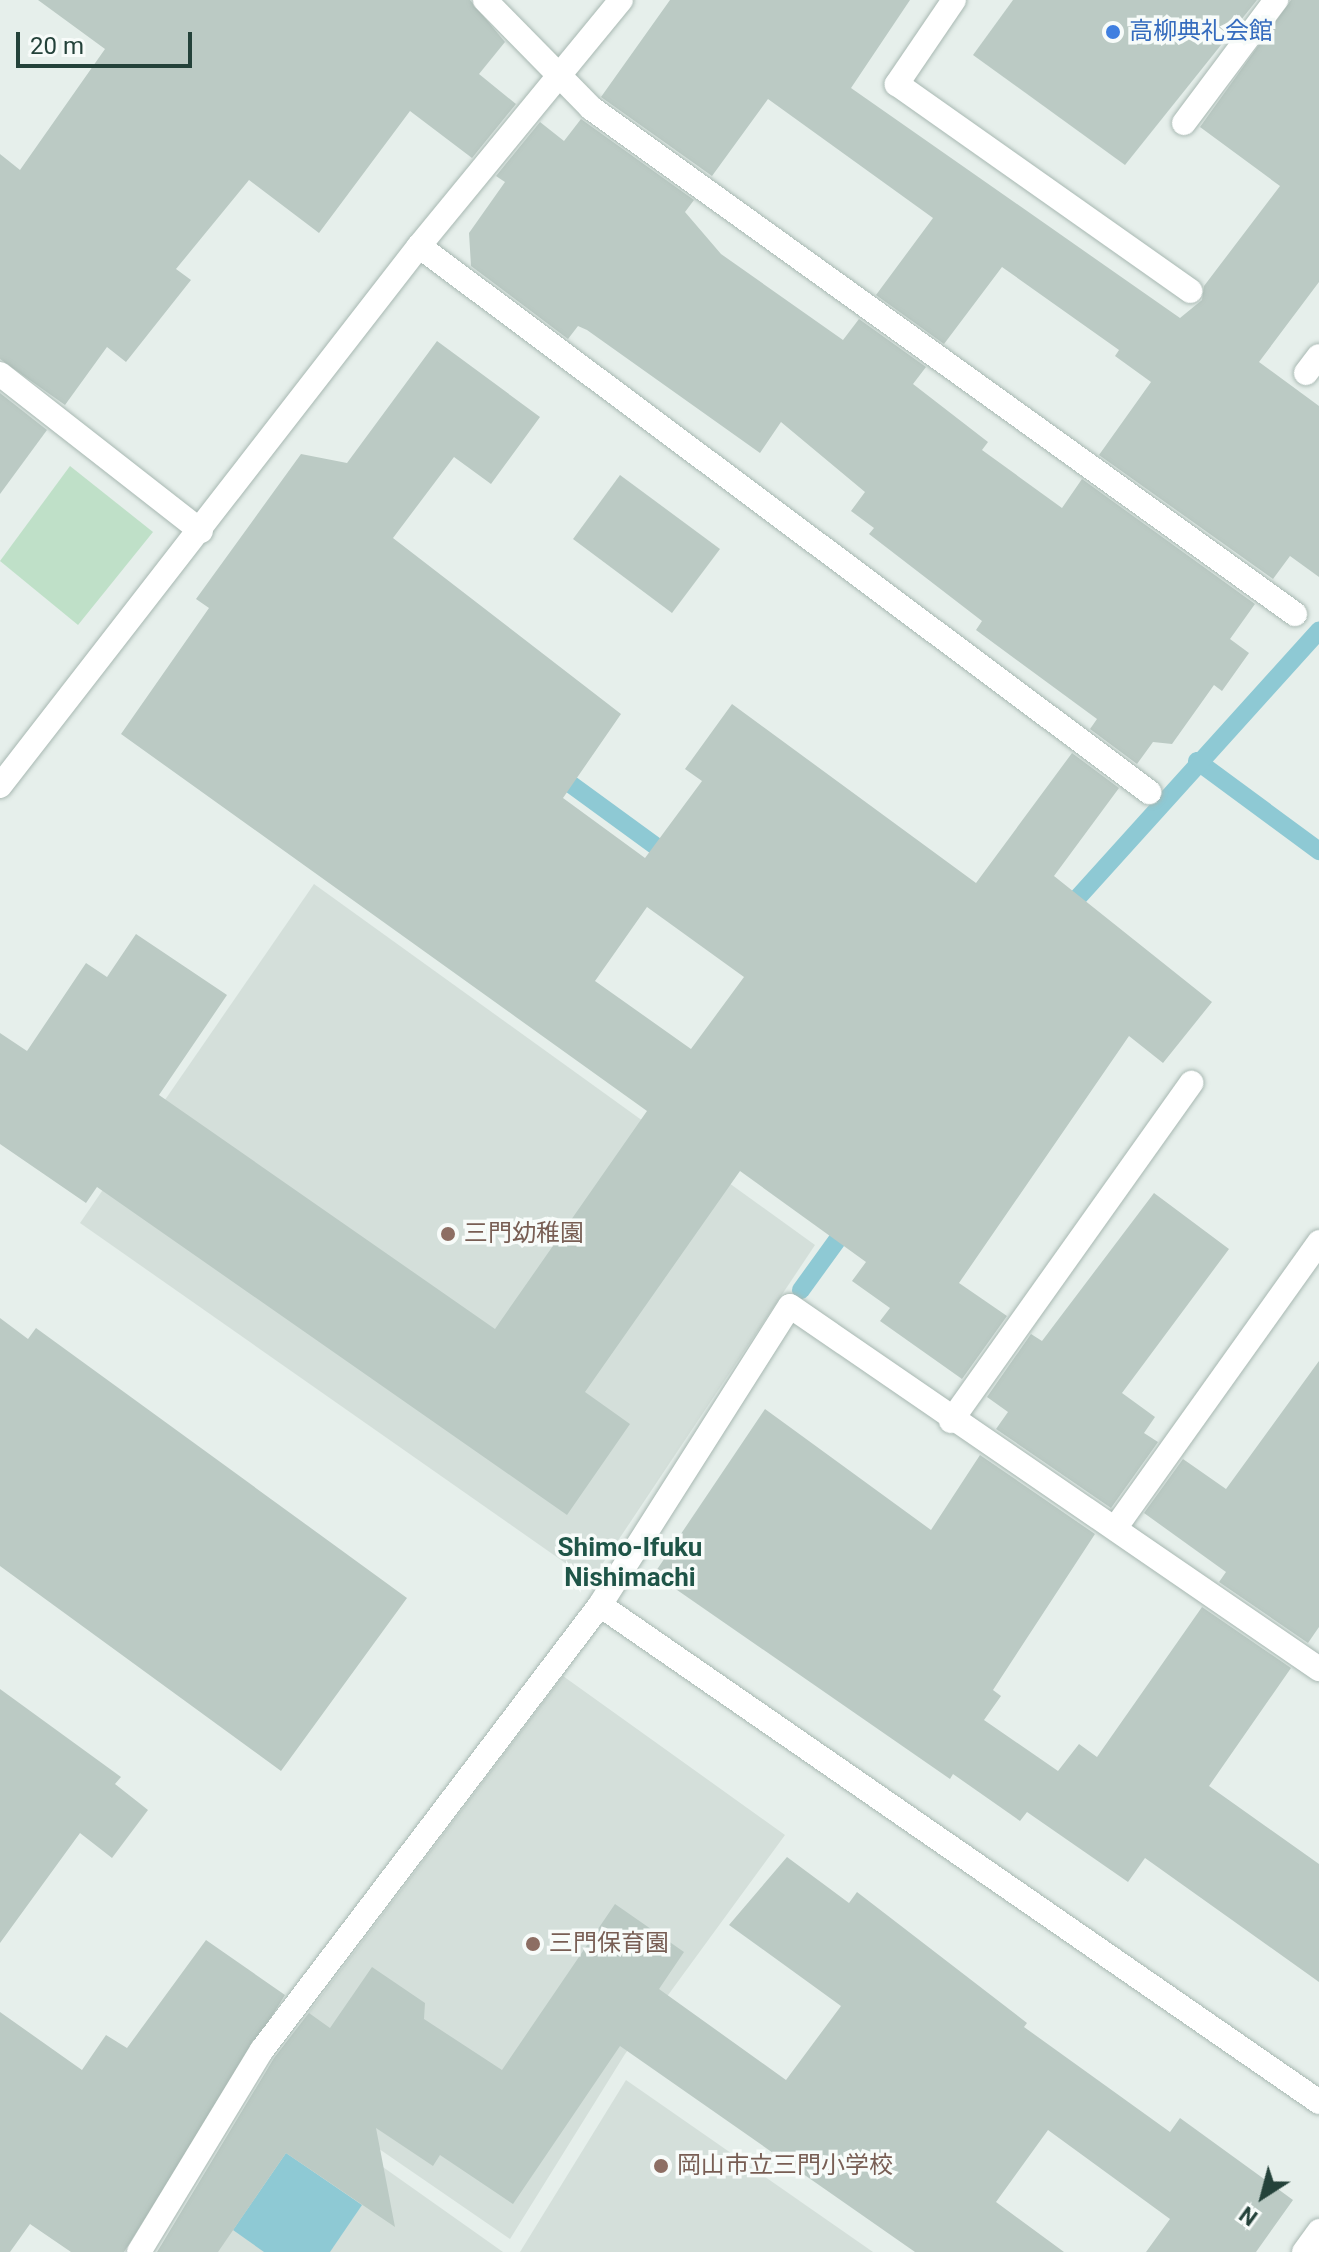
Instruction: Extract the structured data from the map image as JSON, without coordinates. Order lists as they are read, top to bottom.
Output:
{
  "districts": ["Shimo-Ifuku Nishimachi"],
  "places": [
    "高柳典礼会館",
    "三門幼稚園",
    "三門保育園",
    "岡山市立三門小学校"
  ],
  "scale_bar": "20 m",
  "north": "bottom left"
}
